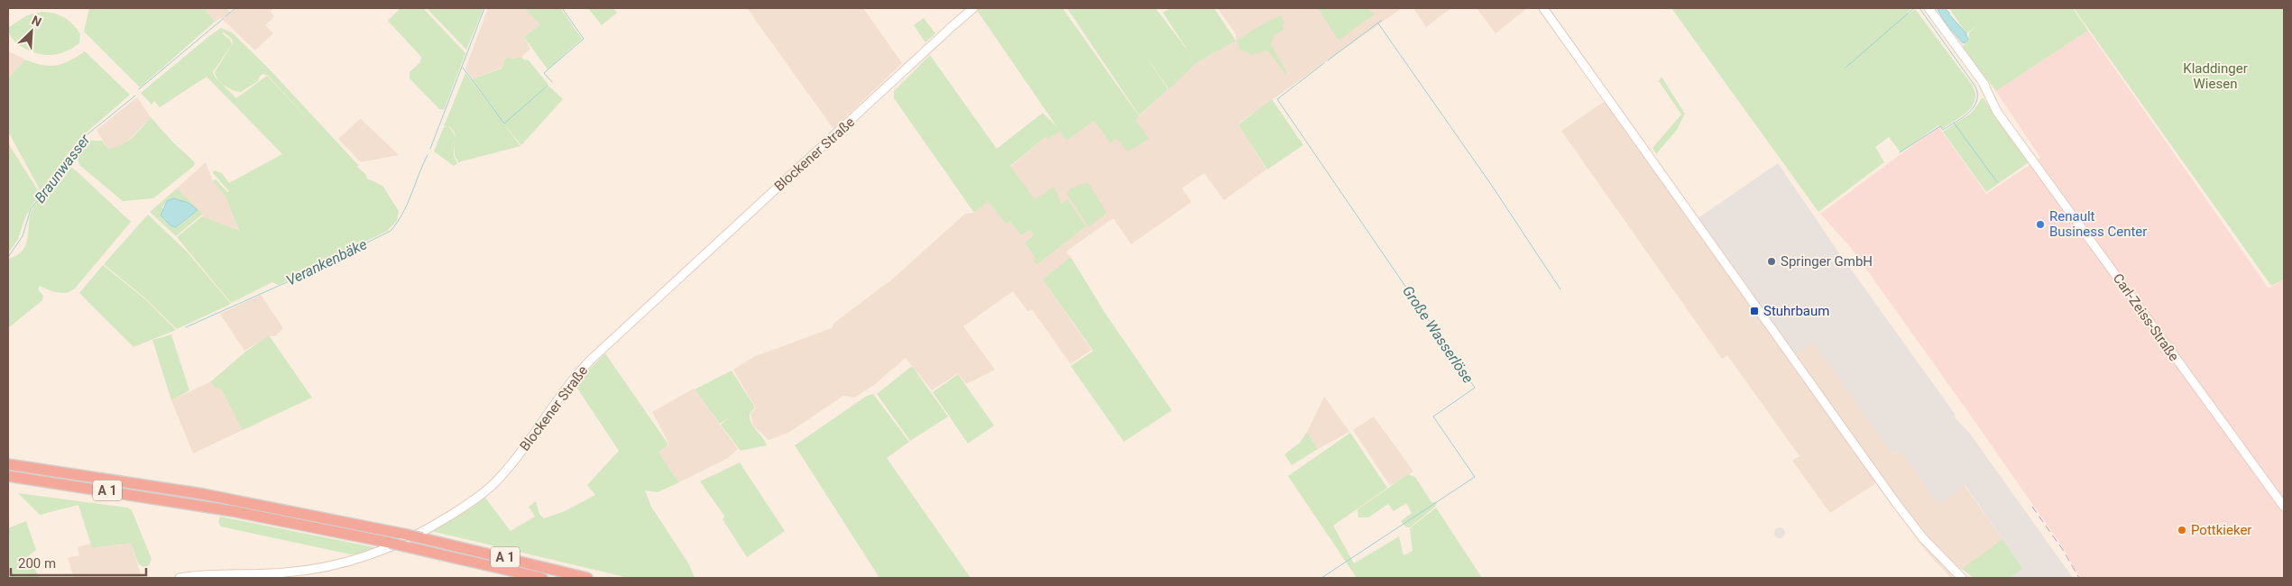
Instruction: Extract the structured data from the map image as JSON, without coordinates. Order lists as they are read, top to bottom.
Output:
{
  "streets": {
    "highway": ["A 1"],
    "street": ["Blockener Straße", "Carl-Zeiss-Straße"]
  },
  "water": ["Braunwasser", "Verankenbäke", "Große Wasserlöse"],
  "parks": ["Kladdinger Wiesen"],
  "places": {
    "other": ["Renault Business Center", "Springer GmbH", "Pottkieker"],
    "transit": ["Stuhrbaum"]
  },
  "scale_bar": "200 m",
  "north": "top right"
}
